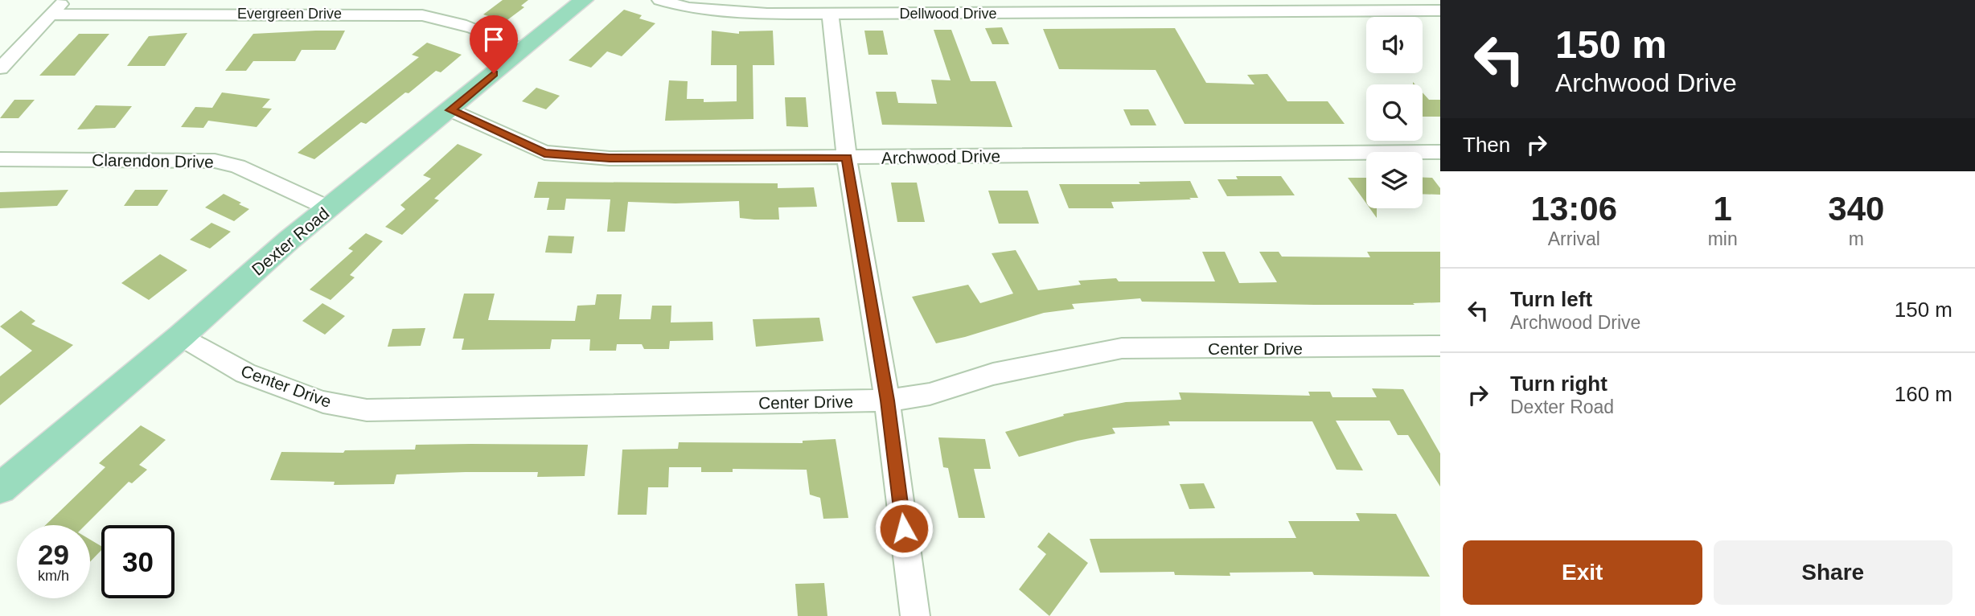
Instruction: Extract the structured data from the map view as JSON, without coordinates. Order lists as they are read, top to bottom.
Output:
{
  "streets": {
    "main road": ["Dexter Road"],
    "street": [
      "Evergreen Drive",
      "Dellwood Drive",
      "Archwood Drive",
      "Clarendon Drive",
      "Center Drive"
    ]
  },
  "crossings": [
    ["Evergreen Drive", "Dexter Road"],
    ["Archwood Drive", "Dexter Road"],
    ["Clarendon Drive", "Dexter Road"],
    ["Dexter Road", "Center Drive"]
  ],
  "page": {
    "turn": ["150 m", "Archwood Drive"],
    "then": "Then",
    "eta": [
      "13:06",
      "Arrival",
      "1",
      "min",
      "340",
      "m"
    ],
    "list": [
      {
        "name": "Turn left",
        "note": "Archwood Drive",
        "value": "150 m"
      },
      {
        "name": "Turn right",
        "note": "Dexter Road",
        "value": "160 m"
      }
    ],
    "speed": "29 km/h",
    "limit": "30",
    "buttons": ["Exit", "Share"]
  }
}
